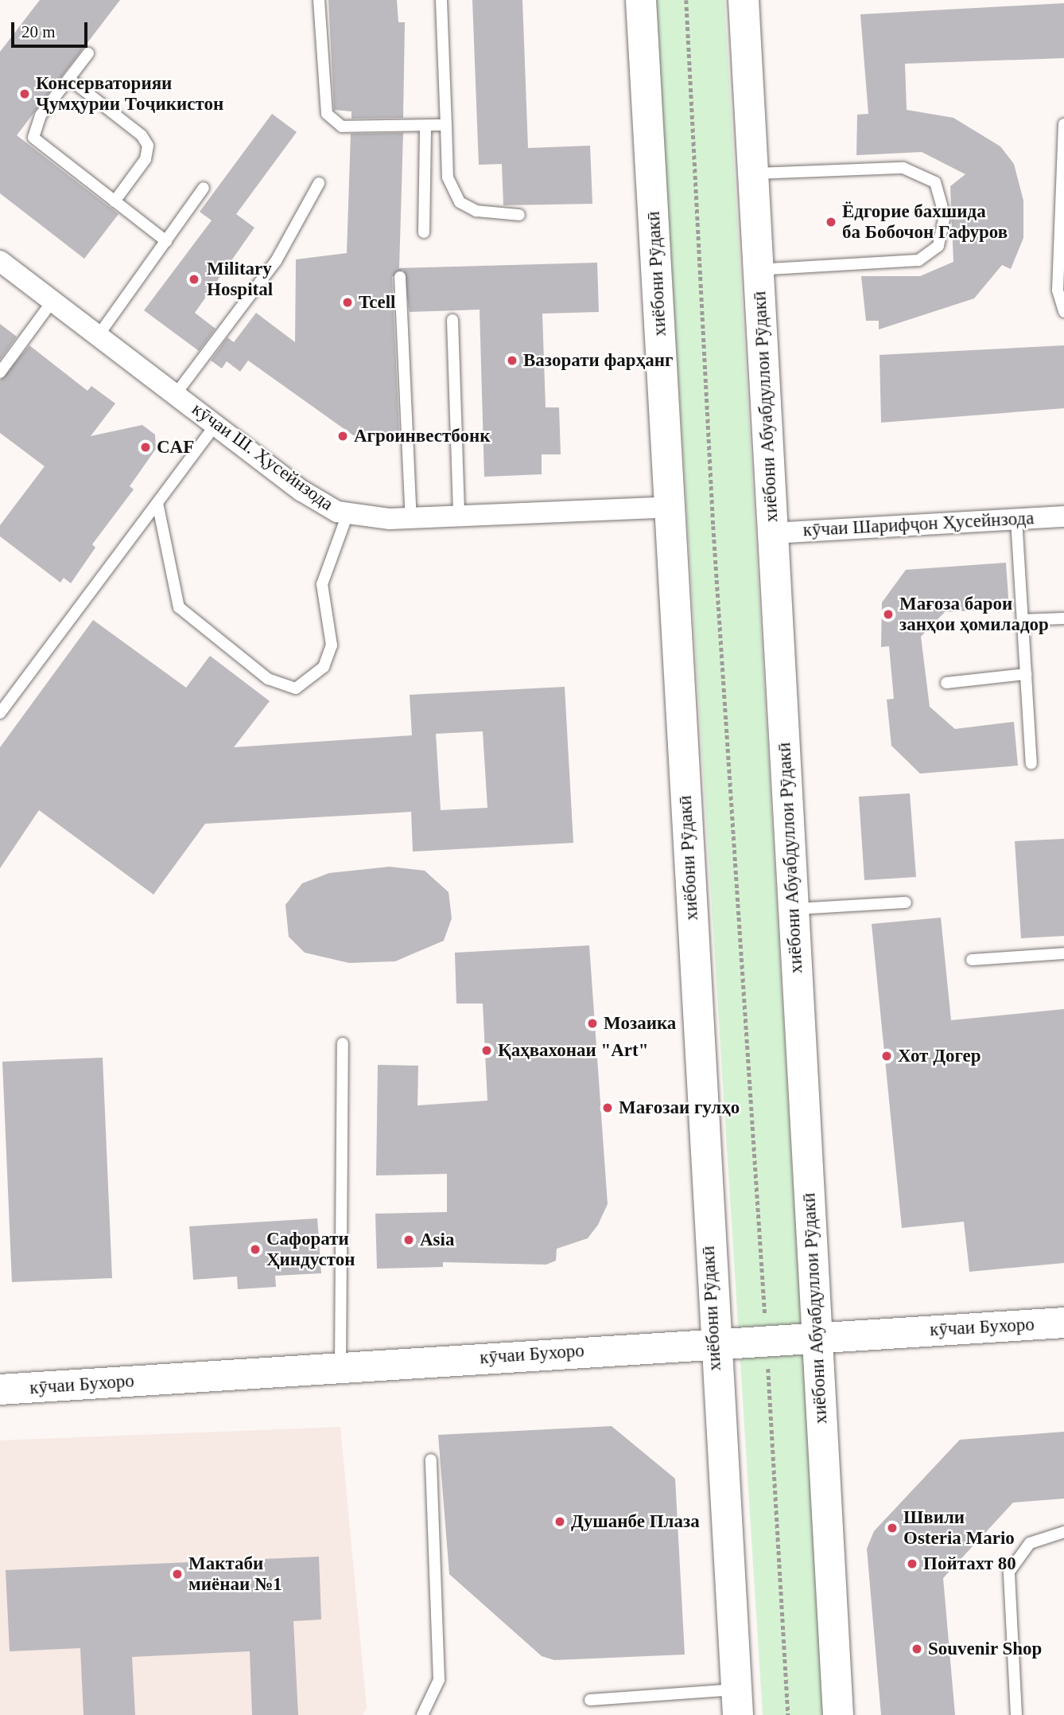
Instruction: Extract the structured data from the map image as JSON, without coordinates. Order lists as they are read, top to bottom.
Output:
{
  "streets": {
    "main road": ["хиёбони Рӯдакӣ", "хиёбони Абуабдуллои Рӯдакӣ", "кӯчаи Бухоро"],
    "street": ["кӯчаи Ш. Ҳусейнзода", "кӯчаи Шарифҷон Ҳусейнзода"]
  },
  "crossings": [
    ["хиёбони Рӯдакӣ", "кӯчаи Ш. Ҳусейнзода"],
    ["хиёбони Рӯдакӣ", "кӯчаи Бухоро"],
    ["хиёбони Абуабдуллои Рӯдакӣ", "кӯчаи Шарифҷон Ҳусейнзода"],
    ["хиёбони Абуабдуллои Рӯдакӣ", "кӯчаи Бухоро"]
  ],
  "places": [
    "Консерваторияи Ҷумҳурии Тоҷикистон",
    "Ёдгорие бахшида ба Бобочон Гафуров",
    "Military Hospital",
    "Tcell",
    "Вазорати фарҳанг",
    "Агроинвестбонк",
    "CAF",
    "Мағоза барои занҳои ҳомиладор",
    "Мозаика",
    "Қаҳвахонаи \"Art\"",
    "Хот Догер",
    "Мағозаи гулҳо",
    "Asia",
    "Сафорати Ҳиндустон",
    "Душанбе Плаза",
    "Швили Osteria Mario",
    "Пойтахт 80",
    "Мактаби миёнаи №1",
    "Souvenir Shop"
  ],
  "scale_bar": "20 m"
}
